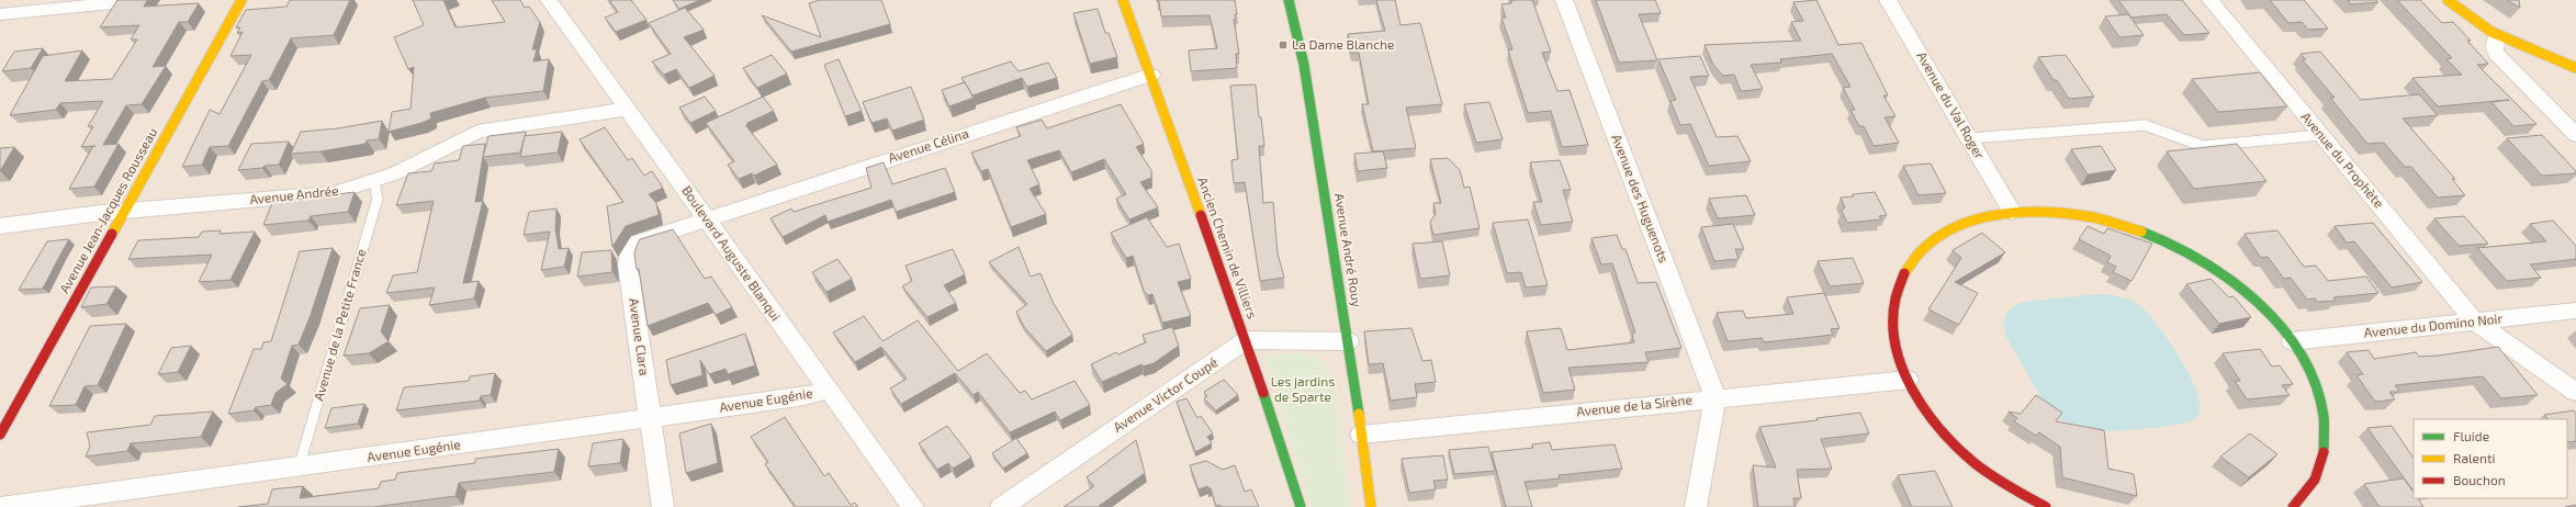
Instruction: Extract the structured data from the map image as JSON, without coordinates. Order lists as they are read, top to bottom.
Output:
{
  "streets": {
    "street": [
      "Avenue du Val Roger",
      "Avenue Célina",
      "Avenue du Prophète",
      "Avenue Andrée",
      "Avenue des Huguenots",
      "Avenue Jean-Jacques Rousseau",
      "Ancien Chemin de Villiers",
      "Avenue André Rouy",
      "Boulevard Auguste Blanqui",
      "Avenue du Domino Noir",
      "Avenue Clara",
      "Avenue Victor Coupé",
      "Avenue Eugénie",
      "Avenue de la Sirène"
    ],
    "lane": ["Avenue de la Petite France"]
  },
  "crossings": [
    ["Avenue Célina", "Ancien Chemin de Villiers"],
    ["Avenue Célina", "Boulevard Auguste Blanqui"],
    ["Avenue Célina", "Avenue Clara"],
    ["Avenue du Prophète", "Avenue du Domino Noir"],
    ["Avenue Andrée", "Avenue Jean-Jacques Rousseau"],
    ["Avenue Andrée", "Boulevard Auguste Blanqui"],
    ["Avenue Andrée", "Avenue de la Petite France"],
    ["Avenue des Huguenots", "Avenue de la Sirène"],
    ["Ancien Chemin de Villiers", "Avenue Victor Coupé"],
    ["Avenue André Rouy", "Avenue de la Sirène"],
    ["Boulevard Auguste Blanqui", "Avenue Clara"],
    ["Boulevard Auguste Blanqui", "Avenue Eugénie"],
    ["Avenue de la Petite France", "Avenue Eugénie"],
    ["Avenue Clara", "Avenue Eugénie"]
  ],
  "parks": ["Les jardins de Sparte"],
  "places": {
    "transit": ["La Dame Blanche"]
  },
  "legend": ["Fluide", "Ralenti", "Bouchon"]
}
